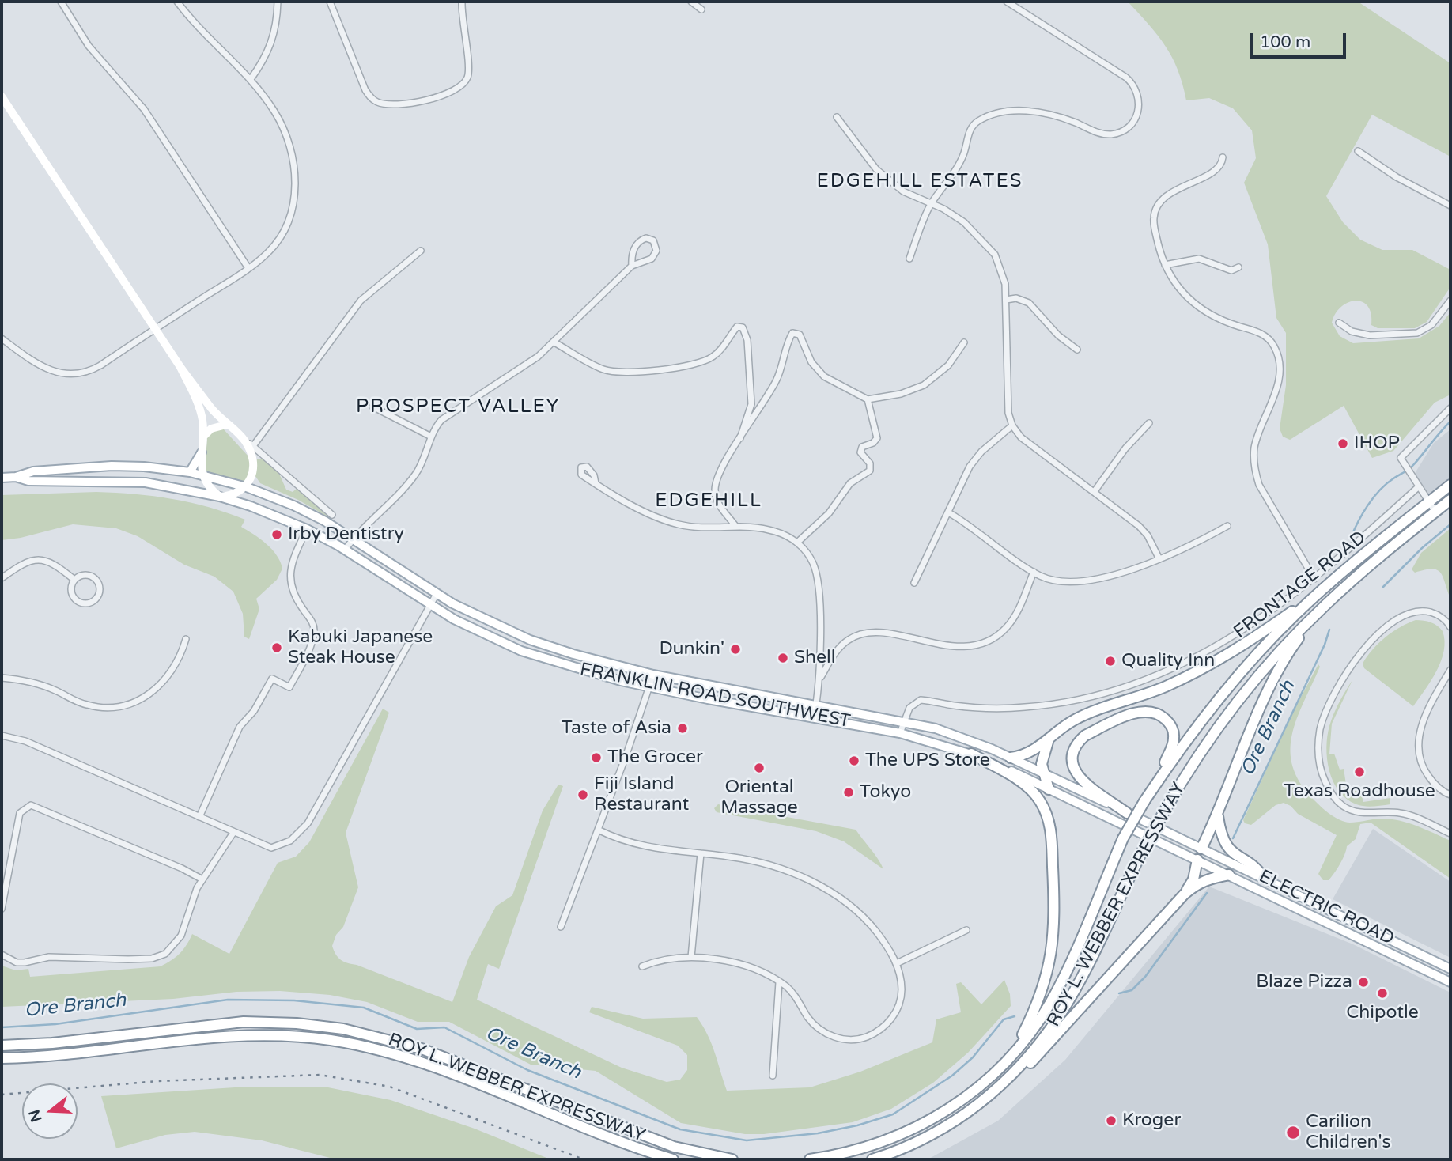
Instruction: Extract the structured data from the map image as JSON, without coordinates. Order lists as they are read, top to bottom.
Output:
{
  "streets": {
    "highway": ["ROY L. WEBBER EXPRESSWAY"],
    "main road": ["FRANKLIN ROAD SOUTHWEST", "ELECTRIC ROAD"],
    "street": ["FRONTAGE ROAD"]
  },
  "crossings": [
    ["FRONTAGE ROAD", "FRANKLIN ROAD SOUTHWEST"],
    ["FRANKLIN ROAD SOUTHWEST", "ELECTRIC ROAD"]
  ],
  "districts": ["EDGEHILL ESTATES", "PROSPECT VALLEY", "EDGEHILL"],
  "water": ["Ore Branch"],
  "places": [
    "IHOP",
    "Irby Dentistry",
    "Kabuki Japanese Steak House",
    "Dunkin'",
    "Shell",
    "Quality Inn",
    "Taste of Asia",
    "The Grocer",
    "The UPS Store",
    "Oriental Massage",
    "Texas Roadhouse",
    "Tokyo",
    "Fiji Island Restaurant",
    "Blaze Pizza",
    "Chipotle",
    "Kroger",
    "Carilion Children's"
  ],
  "scale_bar": "100 m",
  "north": "left"
}
